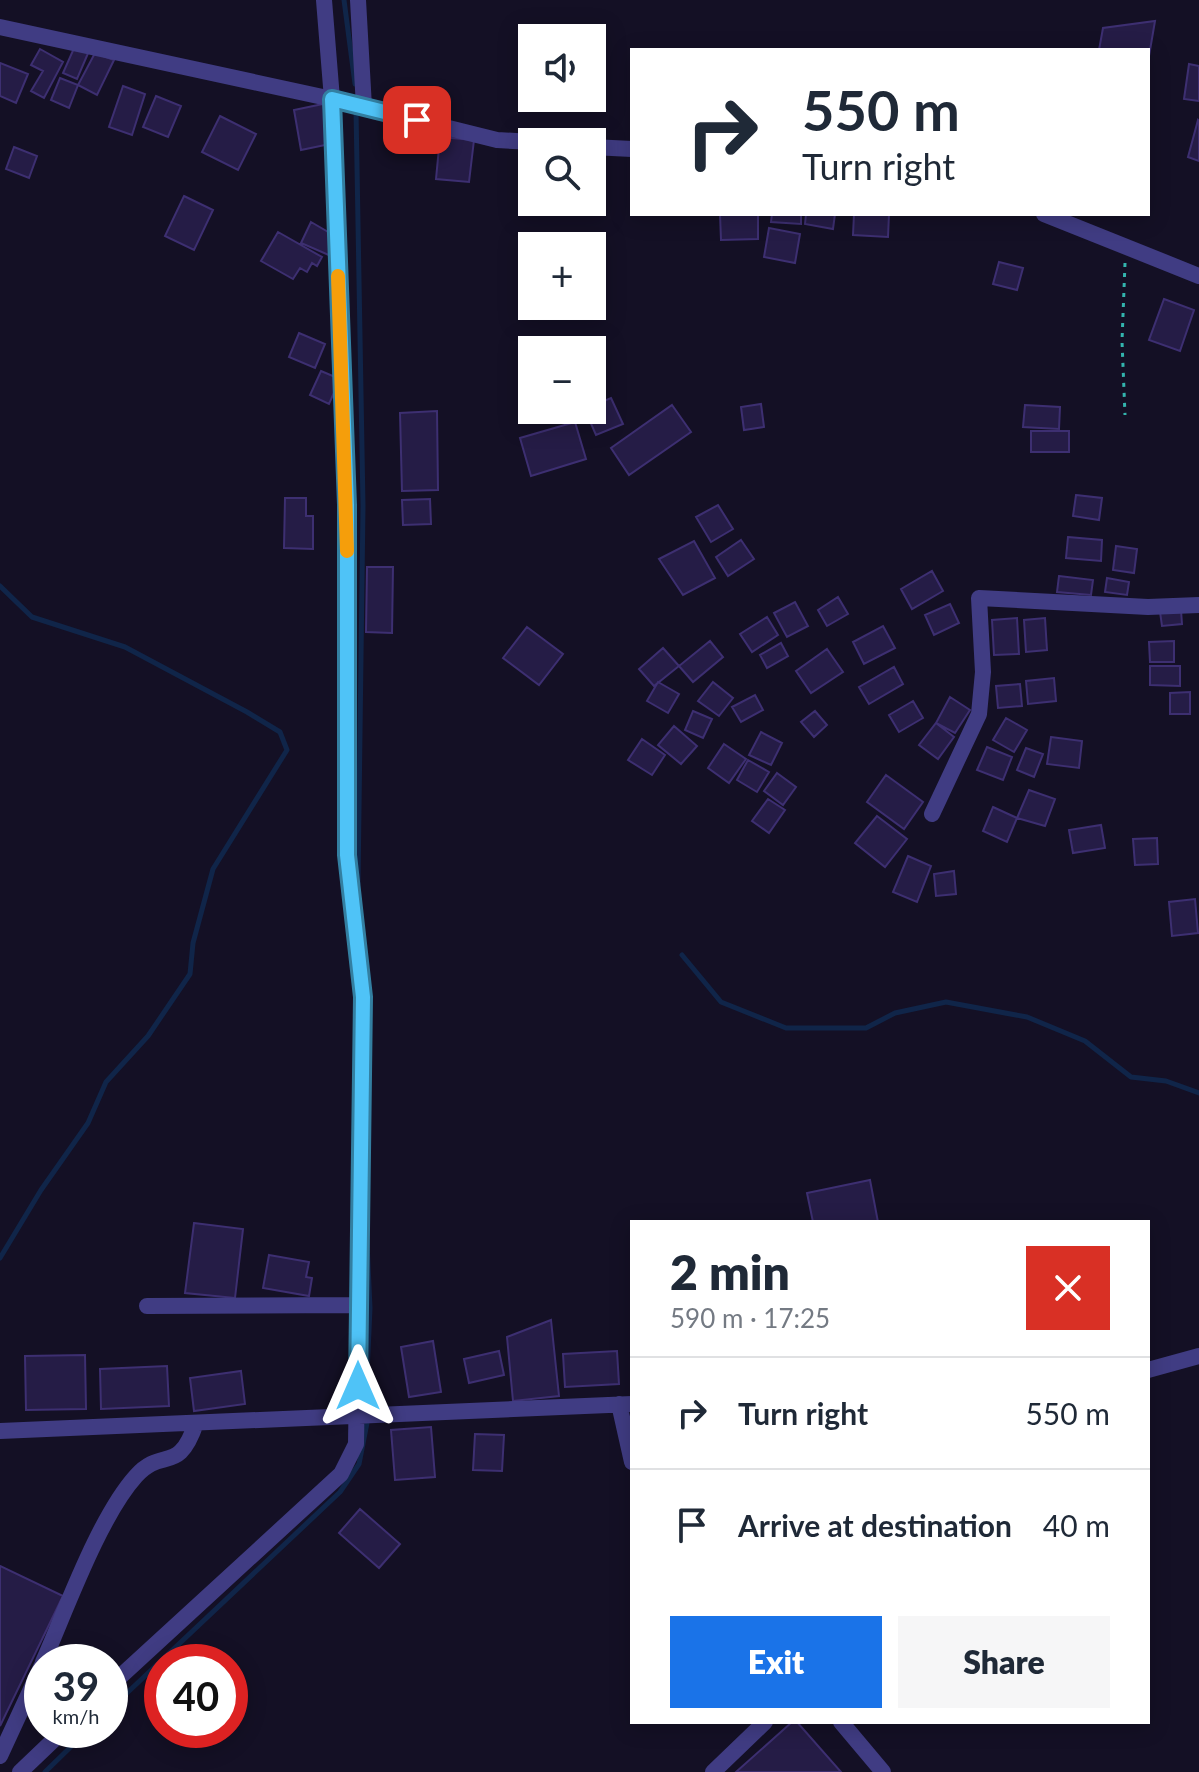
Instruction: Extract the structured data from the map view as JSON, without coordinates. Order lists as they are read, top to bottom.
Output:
{
  "page": {
    "map_buttons": ["+", "−"],
    "turn": ["550 m", "Turn right"],
    "heading": ["2 min", "590 m · 17:25"],
    "list": [
      {
        "name": "Turn right",
        "value": "550 m"
      },
      {
        "name": "Arrive at destination",
        "value": "40 m"
      }
    ],
    "buttons": ["Exit", "Share"],
    "speed": "39 km/h",
    "limit": "40"
  }
}
